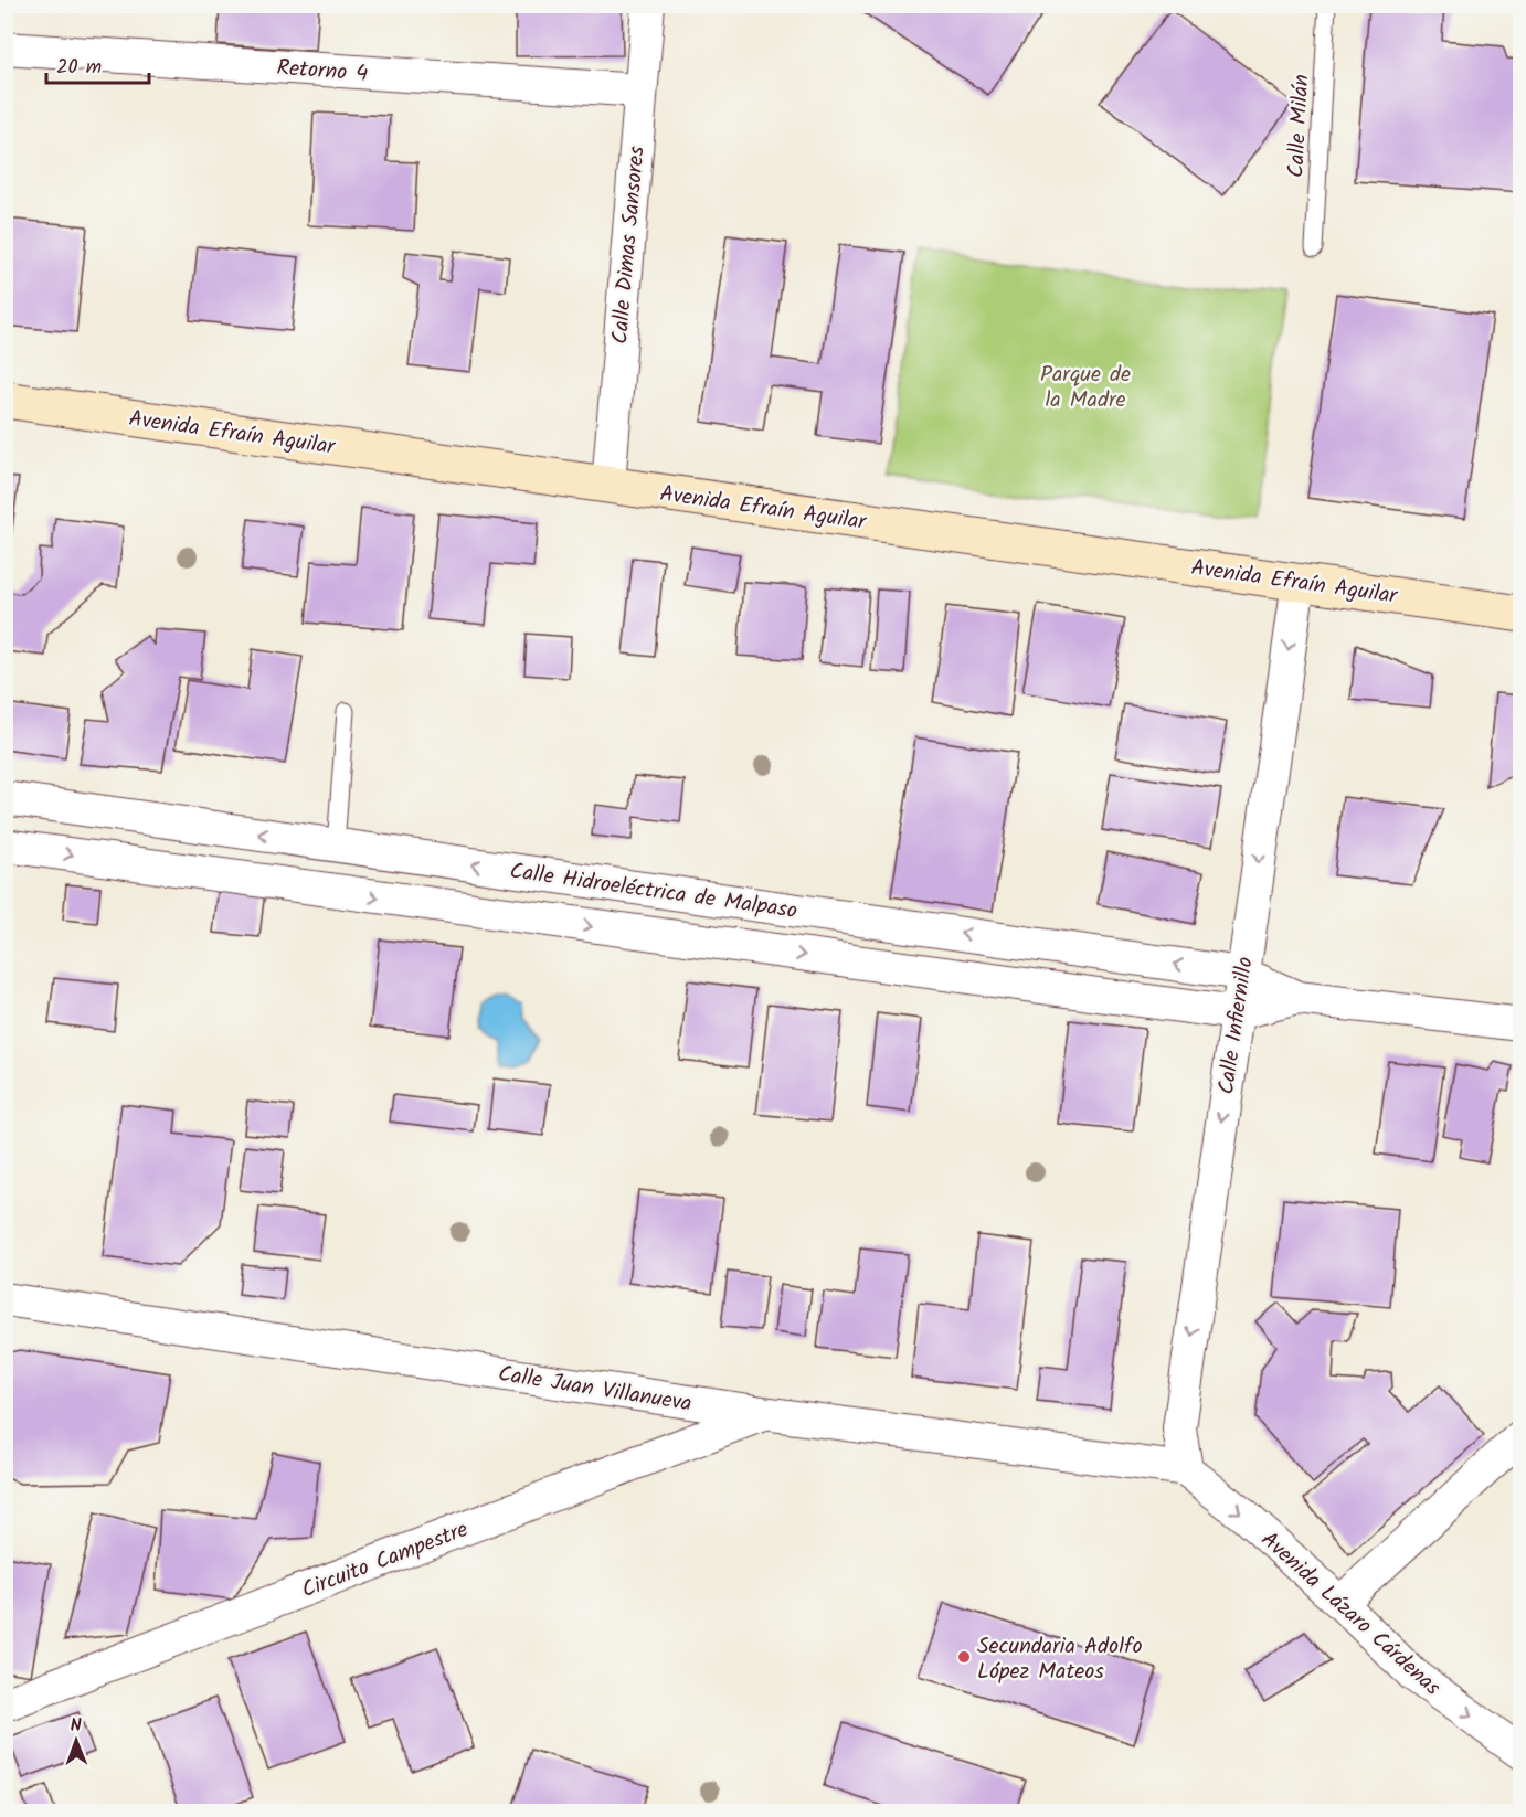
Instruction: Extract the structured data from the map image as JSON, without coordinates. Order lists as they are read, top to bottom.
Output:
{
  "streets": {
    "main road": ["Avenida Efraín Aguilar"],
    "street": [
      "Retorno 4",
      "Calle Dimas Sansores",
      "Calle Hidroeléctrica de Malpaso",
      "Calle Infiernillo",
      "Calle Juan Villanueva",
      "Circuito Campestre",
      "Avenida Lázaro Cárdenas"
    ],
    "lane": ["Calle Milán"]
  },
  "crossings": [
    ["Retorno 4", "Calle Dimas Sansores"],
    ["Calle Dimas Sansores", "Avenida Efraín Aguilar"],
    ["Avenida Efraín Aguilar", "Calle Infiernillo"],
    ["Calle Hidroeléctrica de Malpaso", "Calle Infiernillo"],
    ["Calle Infiernillo", "Calle Juan Villanueva"],
    ["Calle Infiernillo", "Avenida Lázaro Cárdenas"],
    ["Calle Juan Villanueva", "Circuito Campestre"],
    ["Calle Juan Villanueva", "Avenida Lázaro Cárdenas"]
  ],
  "one_way": ["Calle Infiernillo", "Avenida Lázaro Cárdenas"],
  "parks": ["Parque de la Madre"],
  "places": ["Secundaria Adolfo López Mateos"],
  "scale_bar": "20 m",
  "north": "top"
}
